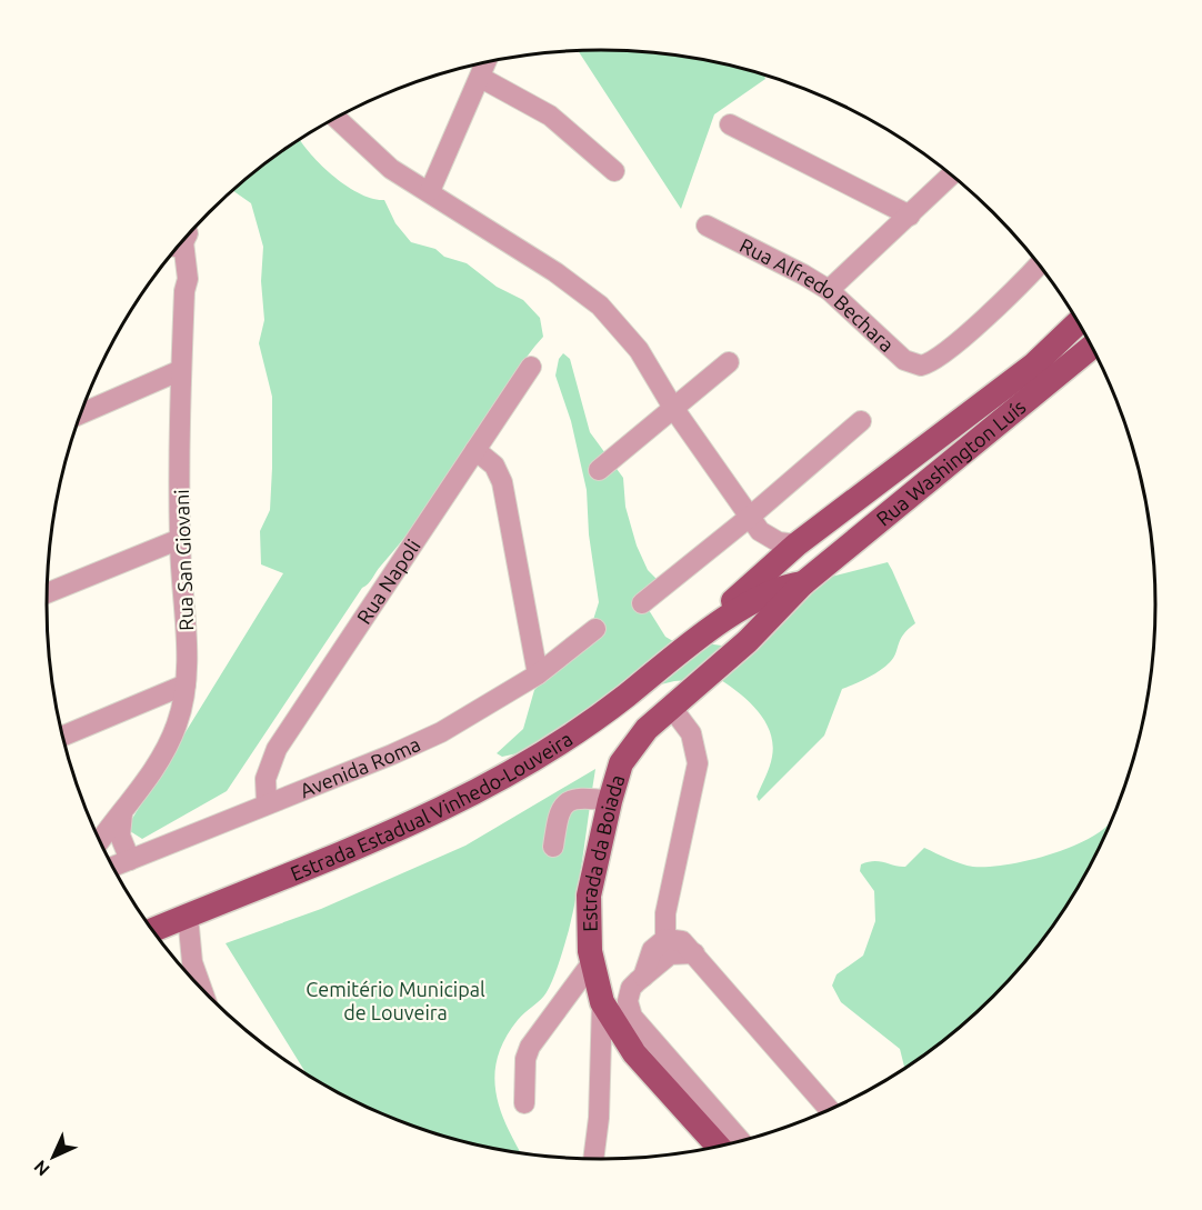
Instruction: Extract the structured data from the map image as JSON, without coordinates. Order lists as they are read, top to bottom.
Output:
{
  "streets": {
    "main road": ["Rua Washington Luís", "Estrada Estadual Vinhedo-Louveira", "Estrada da Boiada"],
    "street": [
      "Rua Alfredo Bechara",
      "Rua San Giovani",
      "Rua Napoli",
      "Avenida Roma"
    ]
  },
  "crossings": [
    ["Rua Washington Luís", "Estrada da Boiada"],
    ["Rua Napoli", "Avenida Roma"]
  ],
  "parks": ["Cemitério Municipal de Louveira"],
  "north": "bottom left"
}
